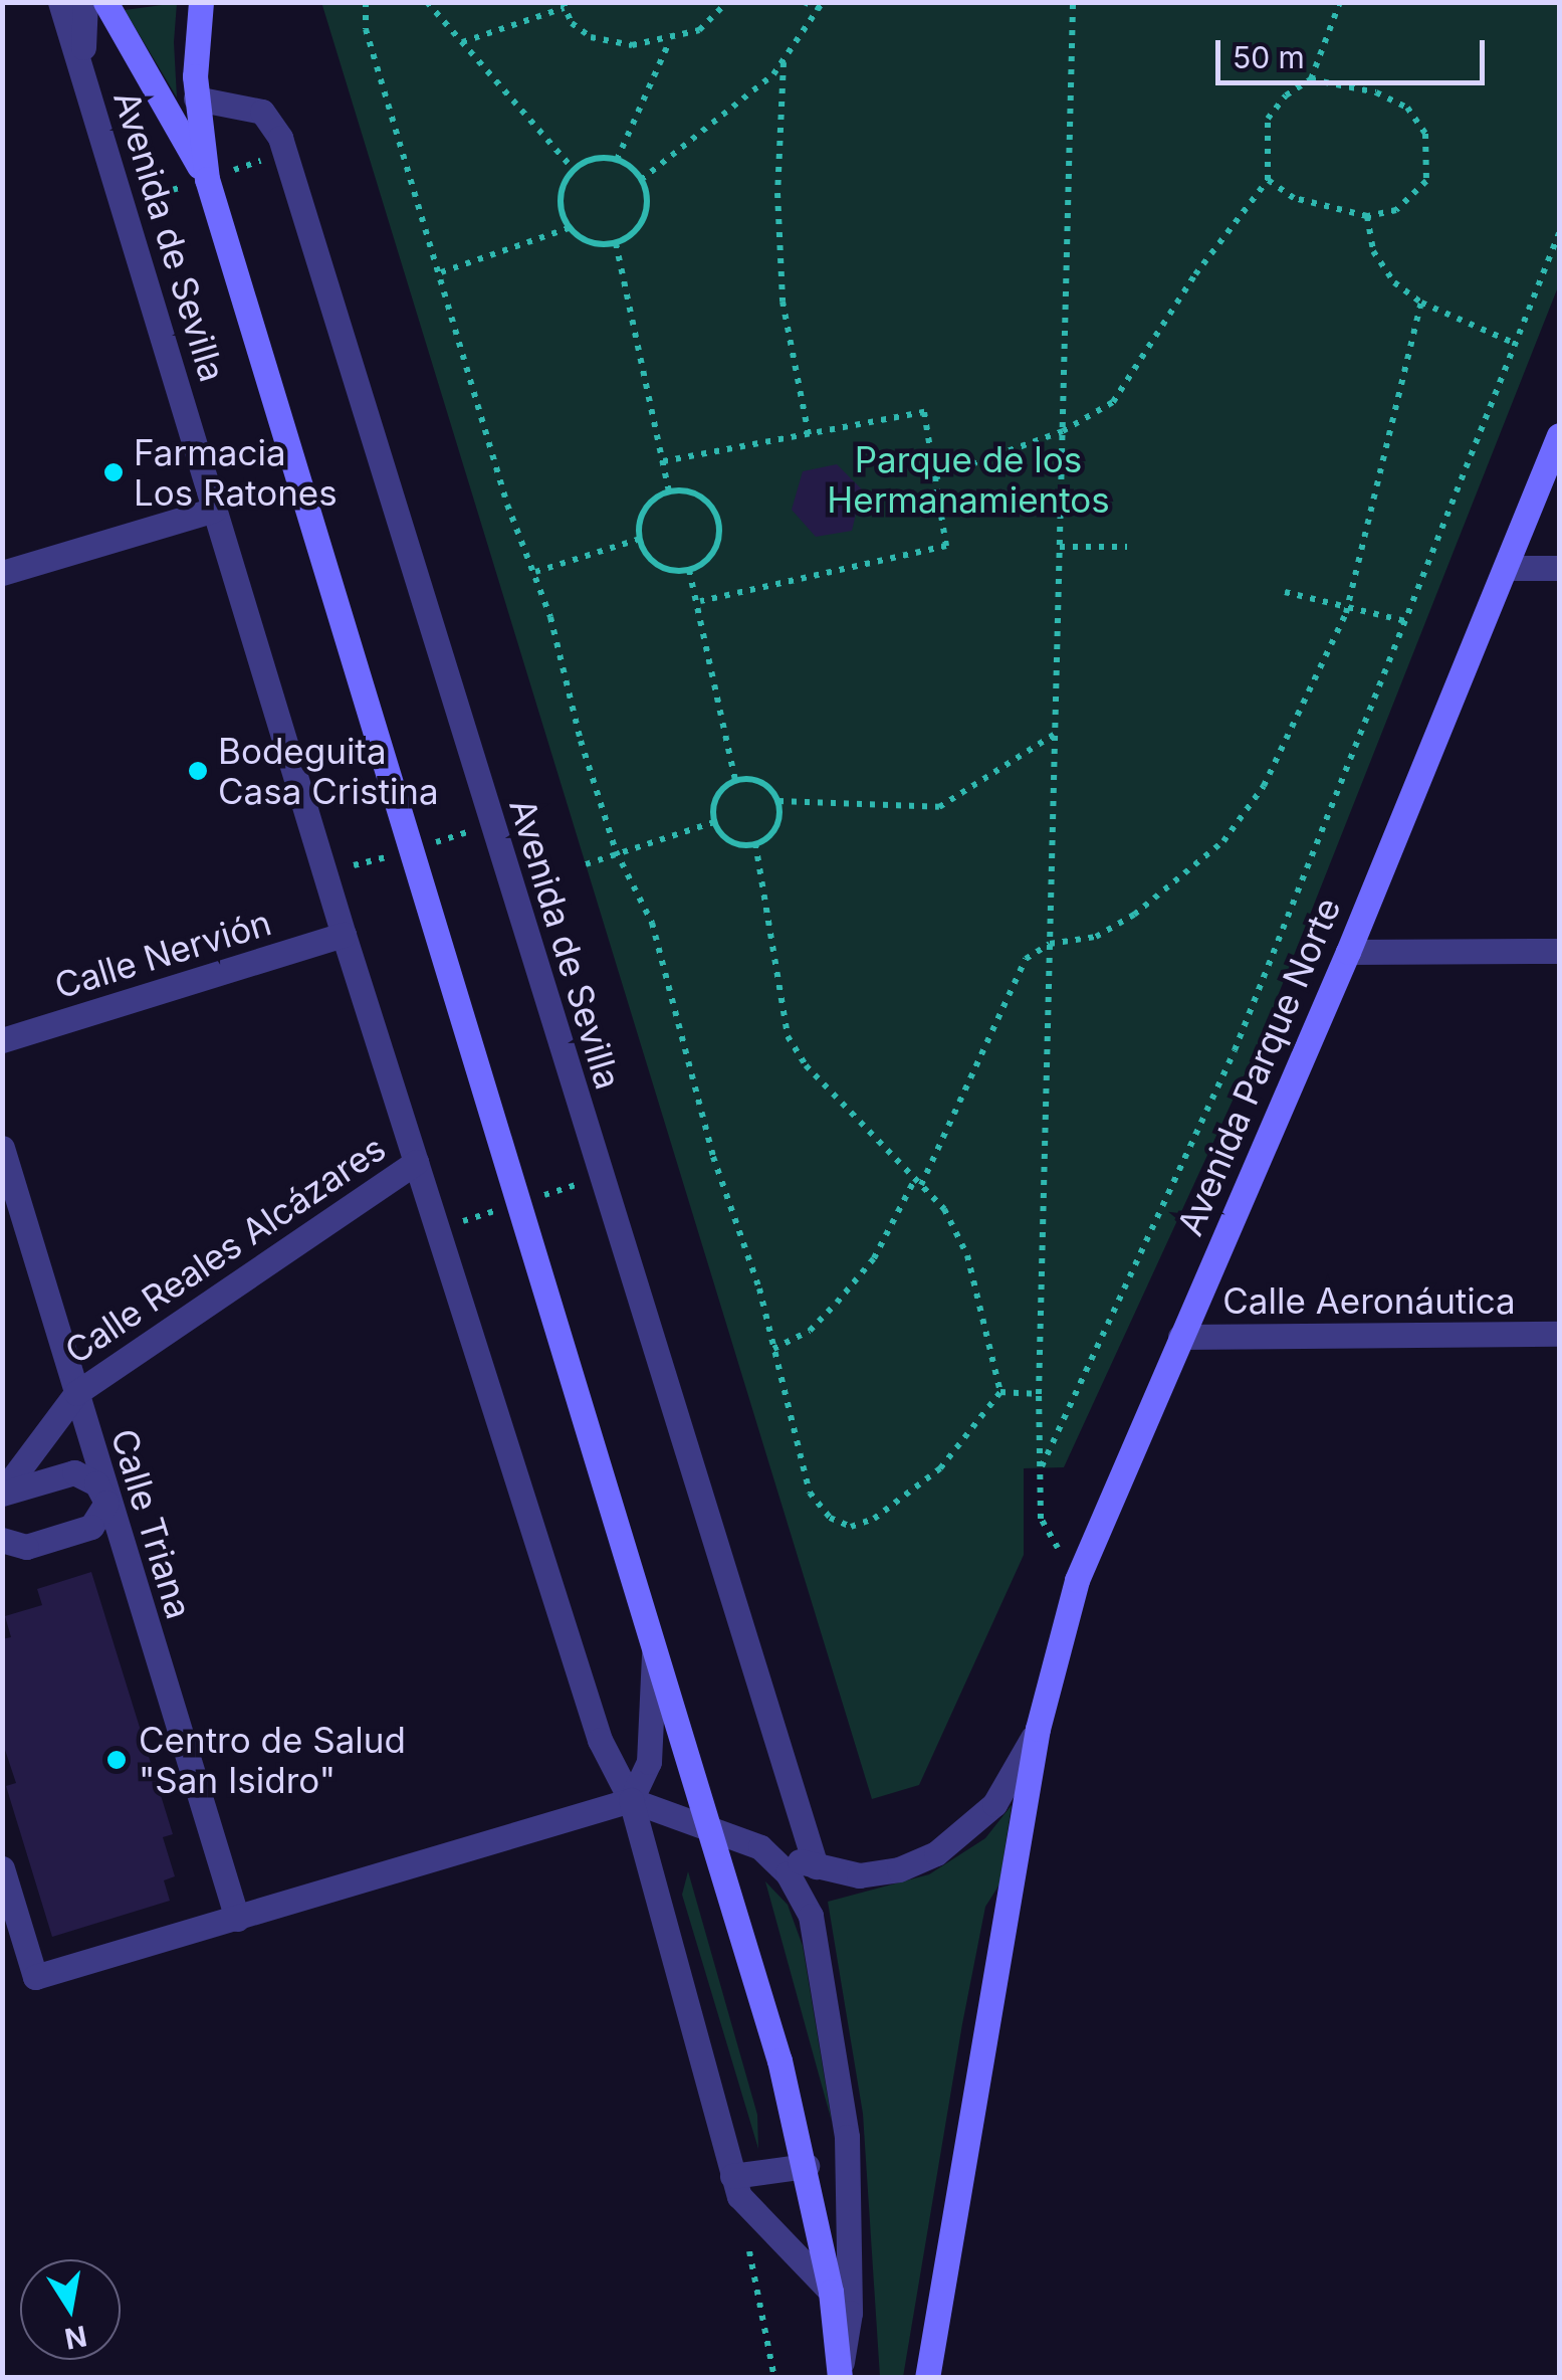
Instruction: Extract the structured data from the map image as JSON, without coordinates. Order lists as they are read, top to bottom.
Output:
{
  "streets": {
    "main road": ["Avenida de Sevilla", "Avenida Parque Norte"],
    "street": [
      "Calle Nervión",
      "Calle Reales Alcázares",
      "Calle Aeronáutica",
      "Calle Triana"
    ]
  },
  "crossings": [
    ["Avenida de Sevilla", "Calle Nervión"],
    ["Avenida de Sevilla", "Calle Reales Alcázares"],
    ["Avenida Parque Norte", "Calle Aeronáutica"],
    ["Calle Reales Alcázares", "Calle Triana"]
  ],
  "parks": ["Parque de los Hermanamientos"],
  "places": ["Farmacia Los Ratones", "Bodeguita Casa Cristina", "Centro de Salud \"San Isidro\""],
  "scale_bar": "50 m",
  "north": "bottom"
}
